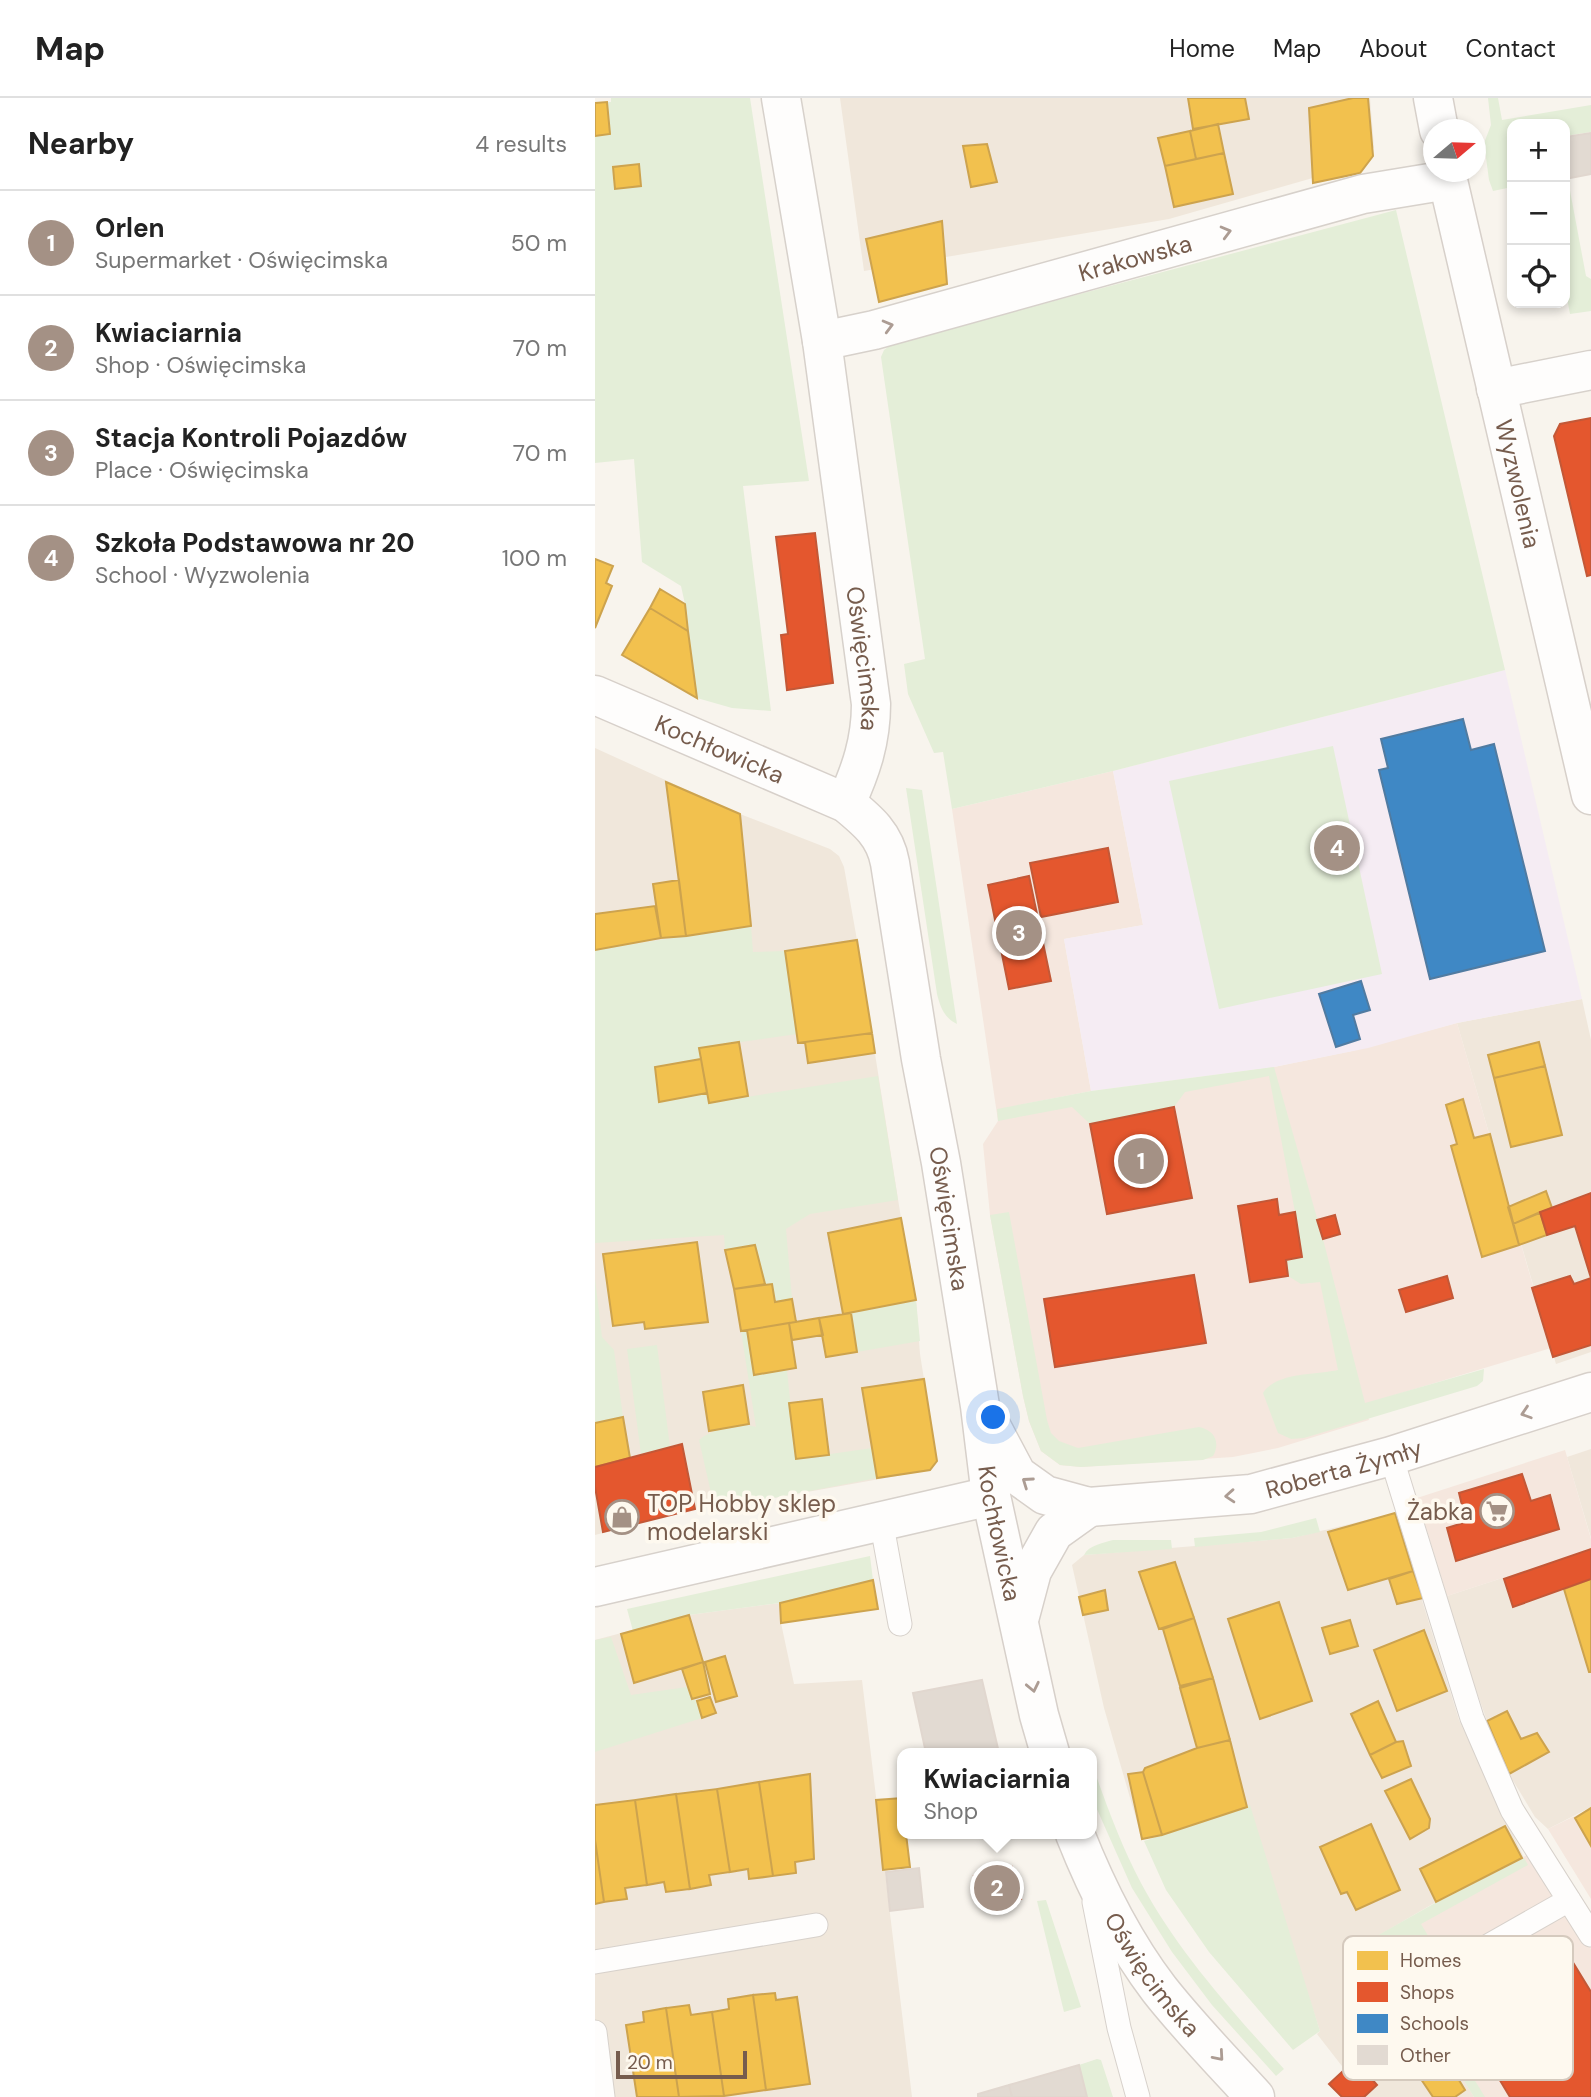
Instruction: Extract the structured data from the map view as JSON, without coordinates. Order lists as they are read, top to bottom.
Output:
{
  "streets": {
    "street": [
      "Krakowska",
      "Wyzwolenia",
      "Oświęcimska",
      "Kochłowicka",
      "Roberta Żymły"
    ]
  },
  "crossings": [
    ["Krakowska", "Oświęcimska"],
    ["Oświęcimska", "Kochłowicka"],
    ["Oświęcimska", "Roberta Żymły"],
    ["Kochłowicka", "Roberta Żymły"]
  ],
  "one_way": ["Krakowska"],
  "places": {
    "supermarket": ["Żabka"],
    "shop": ["TOP Hobby sklep modelarski"]
  },
  "legend": [
    "Homes",
    "Shops",
    "Schools",
    "Other"
  ],
  "scale_bar": "20 m",
  "north": "right",
  "page": {
    "header": "Map",
    "nav": [
      "Home",
      "Map",
      "About",
      "Contact"
    ],
    "heading": ["Nearby", "4 results"],
    "map_buttons": ["+", "−"],
    "list": [
      {
        "mark": "1",
        "name": "Orlen",
        "note": "Supermarket · Oświęcimska",
        "value": "50 m"
      },
      {
        "mark": "2",
        "name": "Kwiaciarnia",
        "note": "Shop · Oświęcimska",
        "value": "70 m"
      },
      {
        "mark": "3",
        "name": "Stacja Kontroli Pojazdów",
        "note": "Place · Oświęcimska",
        "value": "70 m"
      },
      {
        "mark": "4",
        "name": "Szkoła Podstawowa nr 20",
        "note": "School · Wyzwolenia",
        "value": "100 m"
      }
    ],
    "pins": [
      "4",
      "3",
      "1",
      "2"
    ],
    "popup": ["Kwiaciarnia", "Shop"],
    "scale": "20 m"
  }
}
